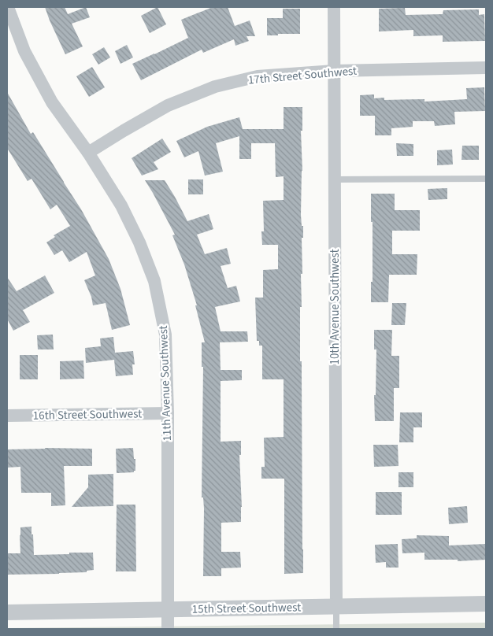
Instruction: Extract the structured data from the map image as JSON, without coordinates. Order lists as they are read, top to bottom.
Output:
{
  "streets": {
    "street": [
      "17th Street Southwest",
      "10th Avenue Southwest",
      "11th Avenue Southwest",
      "16th Street Southwest",
      "15th Street Southwest"
    ]
  },
  "crossings": [
    ["17th Street Southwest", "10th Avenue Southwest"],
    ["17th Street Southwest", "11th Avenue Southwest"],
    ["10th Avenue Southwest", "15th Street Southwest"],
    ["11th Avenue Southwest", "16th Street Southwest"],
    ["11th Avenue Southwest", "15th Street Southwest"]
  ]
}
